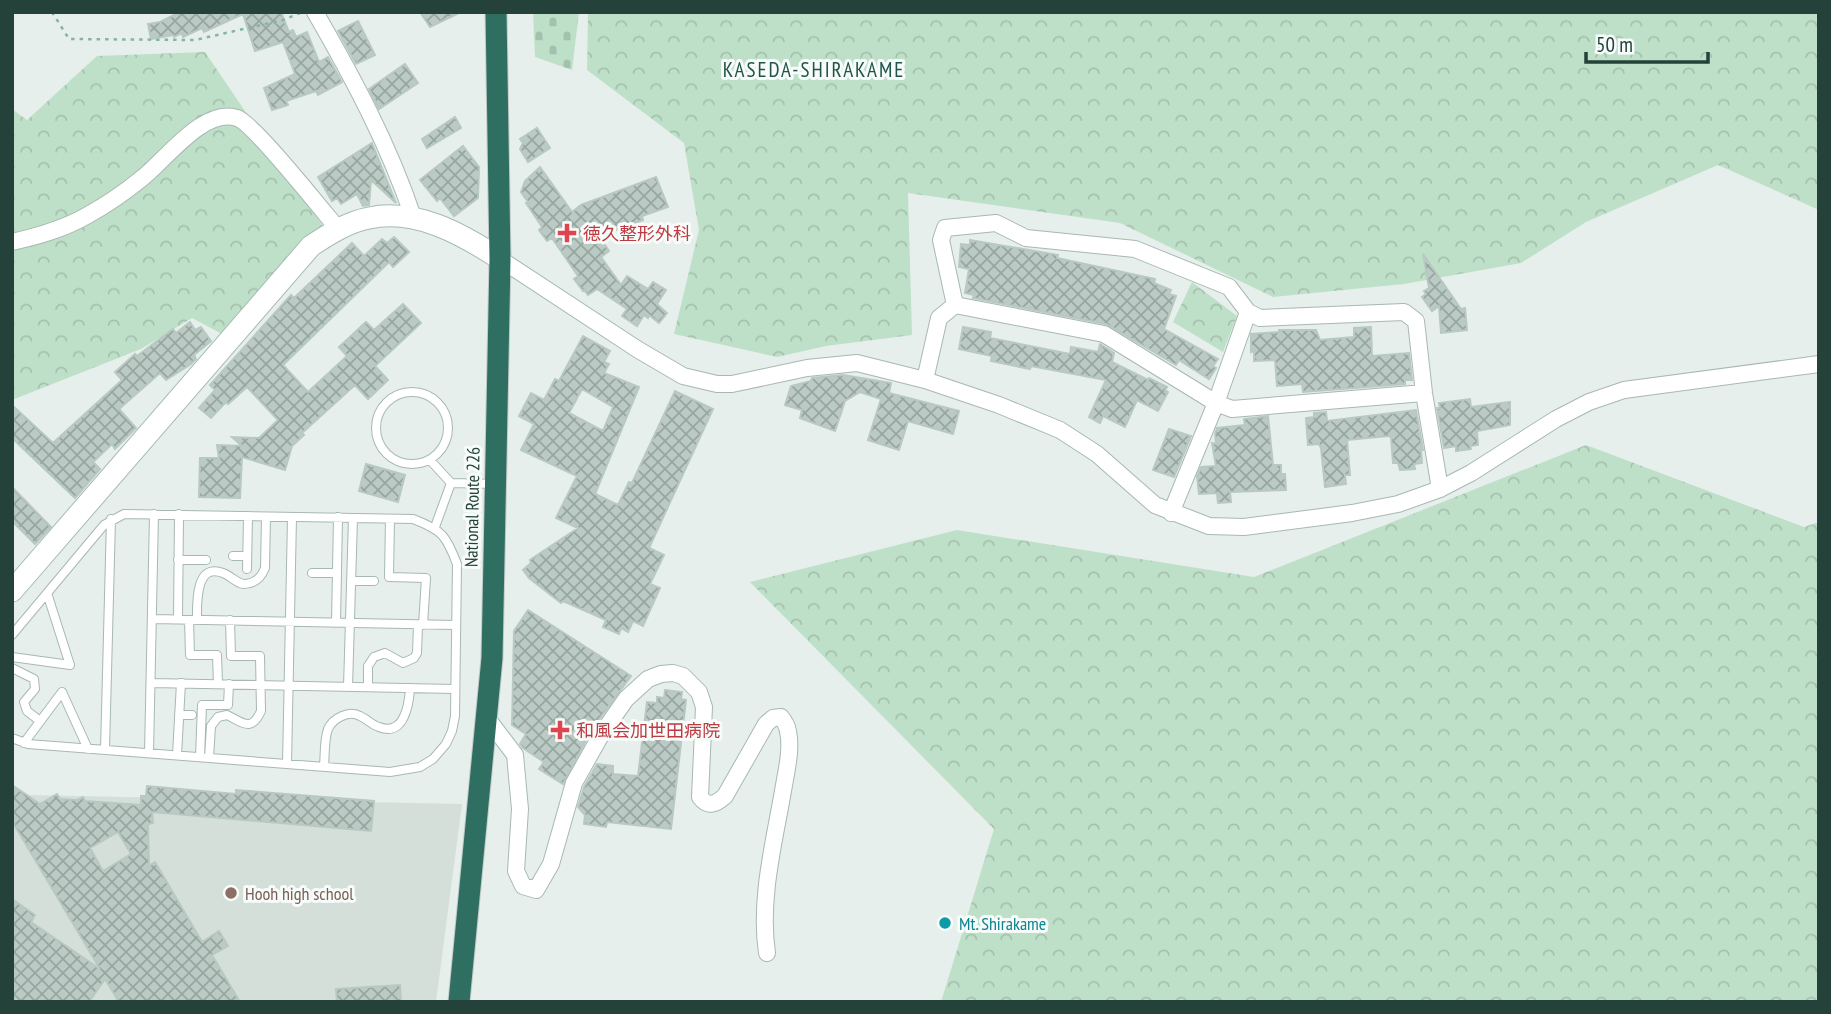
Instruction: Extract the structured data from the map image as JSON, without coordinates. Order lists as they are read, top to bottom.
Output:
{
  "streets": {
    "highway": ["National Route 226"]
  },
  "districts": ["KASEDA-SHIRAKAME"],
  "places": {
    "health": ["徳久整形外科", "和風会加世田病院"],
    "other": ["Hooh high school", "Mt. Shirakame"]
  },
  "scale_bar": "50 m"
}
